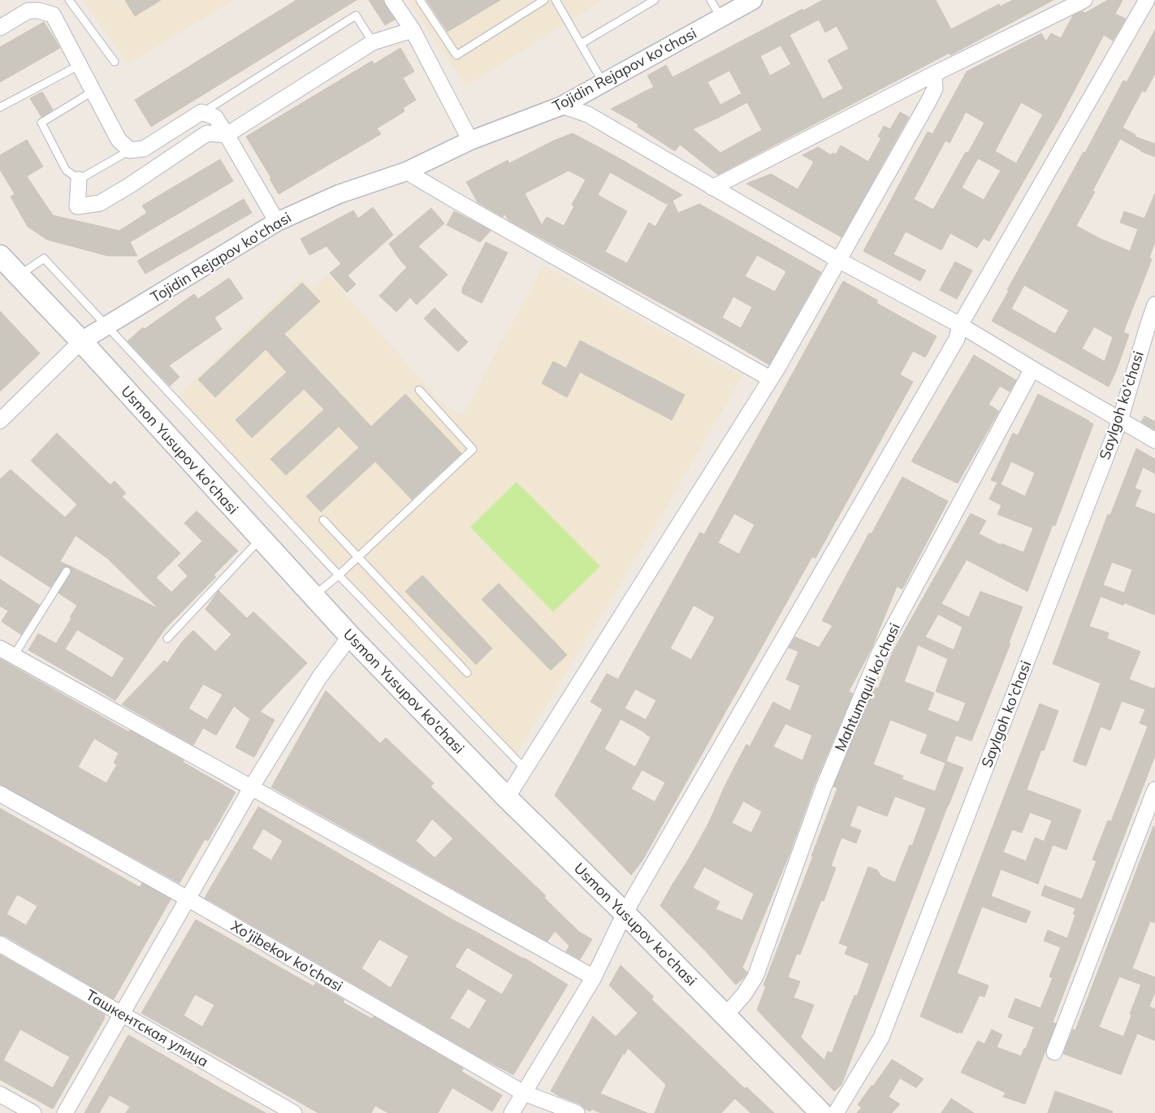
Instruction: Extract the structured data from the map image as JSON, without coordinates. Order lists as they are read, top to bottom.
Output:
{
  "streets": {
    "main road": ["Usmon Yusupov ko'chasi"],
    "street": [
      "Tojidin Rejapov ko'chasi",
      "Saylgoh ko'chasi",
      "Mahtumquli ko'chasi",
      "Xo'jibekov ko'chasi",
      "Ташкентская улица"
    ]
  },
  "crossings": [
    ["Tojidin Rejapov ko'chasi", "Usmon Yusupov ko'chasi"],
    ["Usmon Yusupov ko'chasi", "Mahtumquli ko'chasi"]
  ]
}
